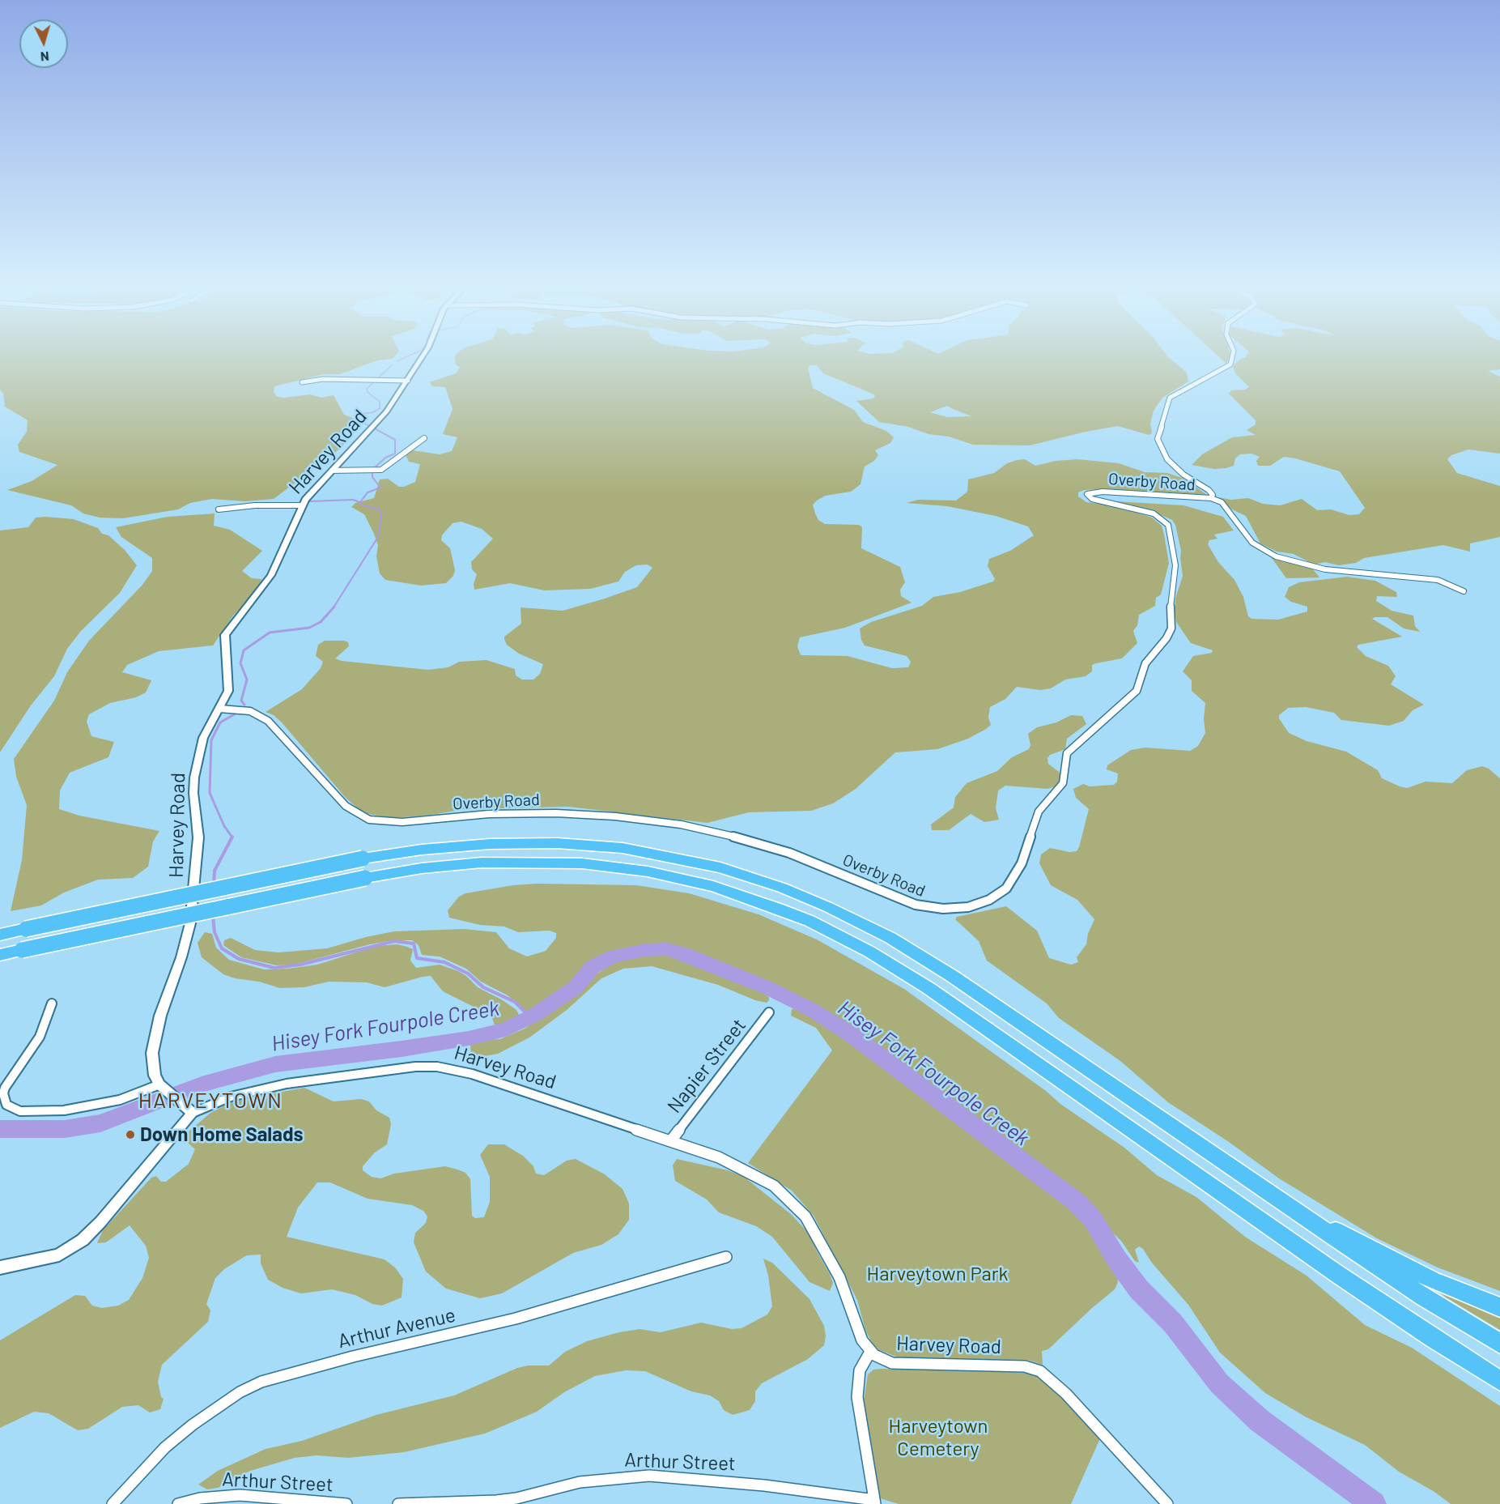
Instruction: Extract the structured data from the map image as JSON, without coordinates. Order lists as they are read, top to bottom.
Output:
{
  "streets": {
    "street": [
      "Harvey Road",
      "Overby Road",
      "Napier Street",
      "Arthur Avenue",
      "Arthur Street"
    ]
  },
  "crossings": [
    ["Harvey Road", "Overby Road"],
    ["Harvey Road", "Napier Street"]
  ],
  "districts": ["HARVEYTOWN"],
  "water": ["Hisey Fork Fourpole Creek"],
  "parks": ["Harveytown Park", "Harveytown Cemetery"],
  "places": ["Down Home Salads"],
  "north": "bottom"
}
